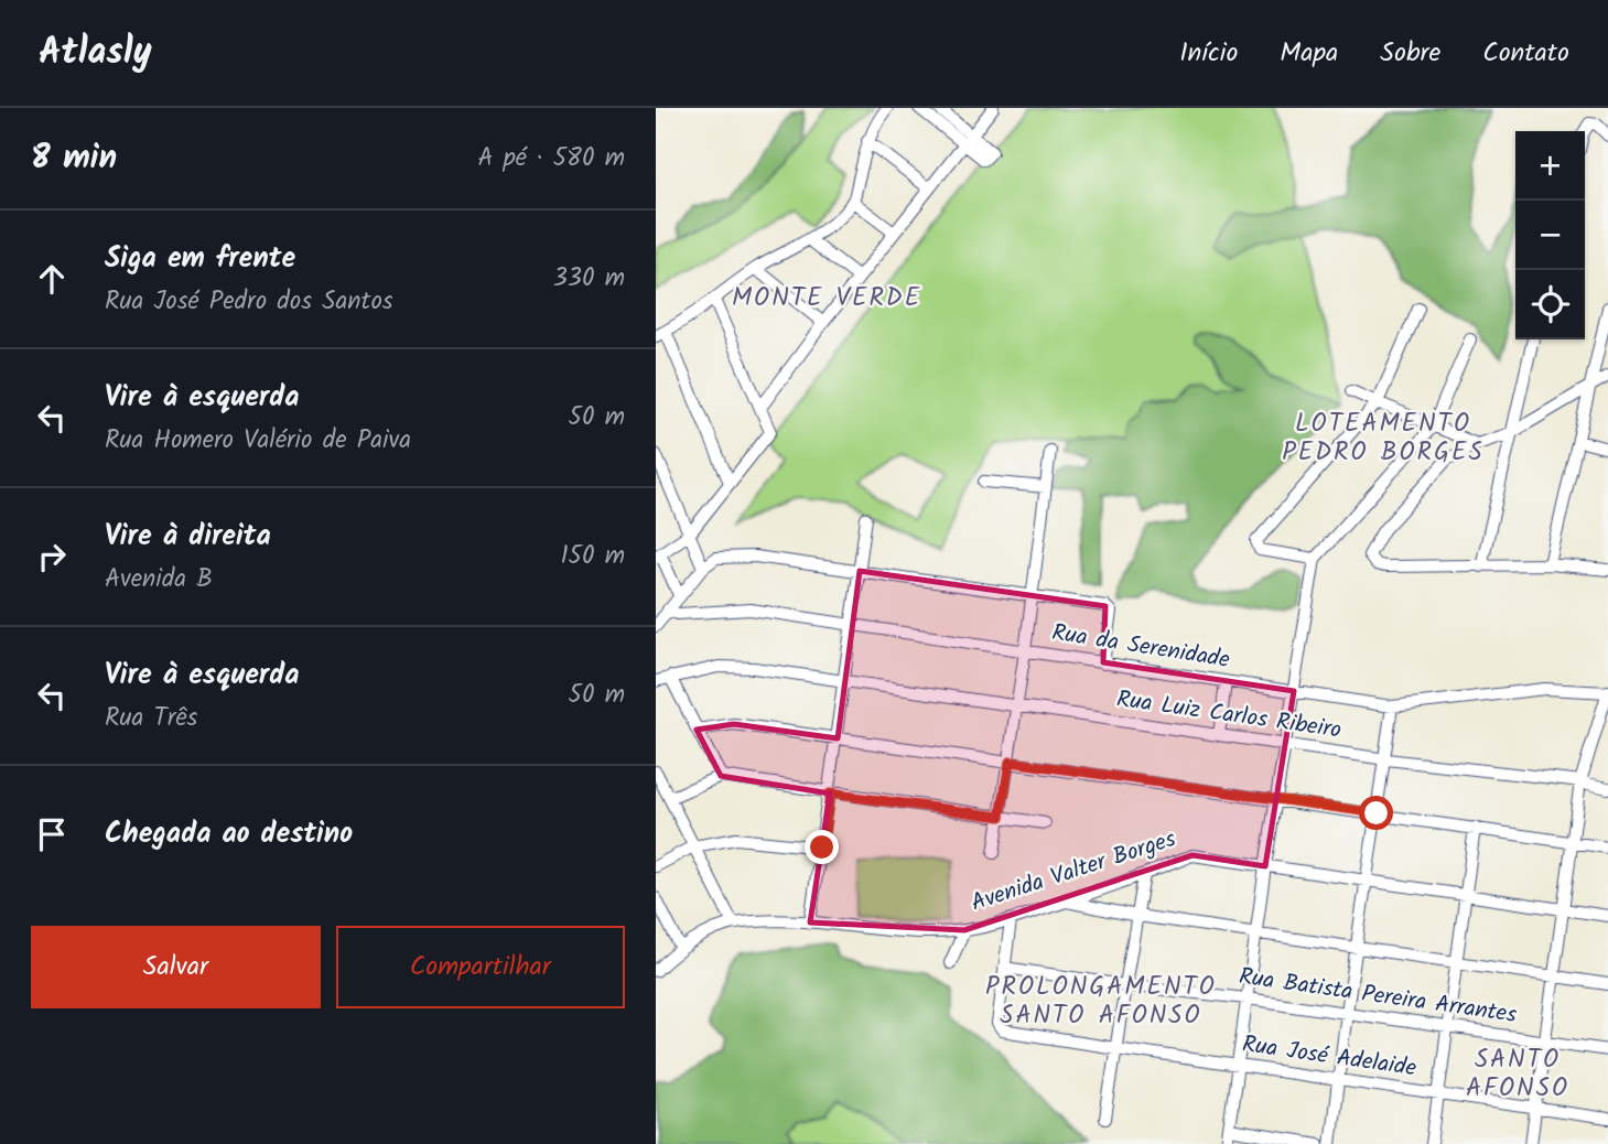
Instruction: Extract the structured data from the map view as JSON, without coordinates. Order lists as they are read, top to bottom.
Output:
{
  "streets": {
    "street": [
      "Rua da Serenidade",
      "Rua Luiz Carlos Ribeiro",
      "Avenida Valter Borges",
      "Rua Batista Pereira Arrantes",
      "Rua José Adelaide"
    ]
  },
  "crossings": [
    ["Rua Batista Pereira Arrantes", "Rua José Adelaide"]
  ],
  "districts": [
    "MONTE VERDE",
    "LOTEAMENTO PEDRO BORGES",
    "PROLONGAMENTO SANTO AFONSO",
    "SANTO AFONSO"
  ],
  "page": {
    "header": "Atlasly",
    "nav": [
      "Início",
      "Mapa",
      "Sobre",
      "Contato"
    ],
    "heading": ["8 min", "A pé · 580 m"],
    "map_buttons": ["+", "−"],
    "list": [
      ["Siga em frente", "Rua José Pedro dos Santos", "330 m"],
      ["Vire à esquerda", "Rua Homero Valério de Paiva", "50 m"],
      ["Vire à direita", "Avenida B", "150 m"],
      ["Vire à esquerda", "Rua Três", "50 m"],
      "Chegada ao destino"
    ],
    "buttons": ["Salvar", "Compartilhar"]
  }
}
